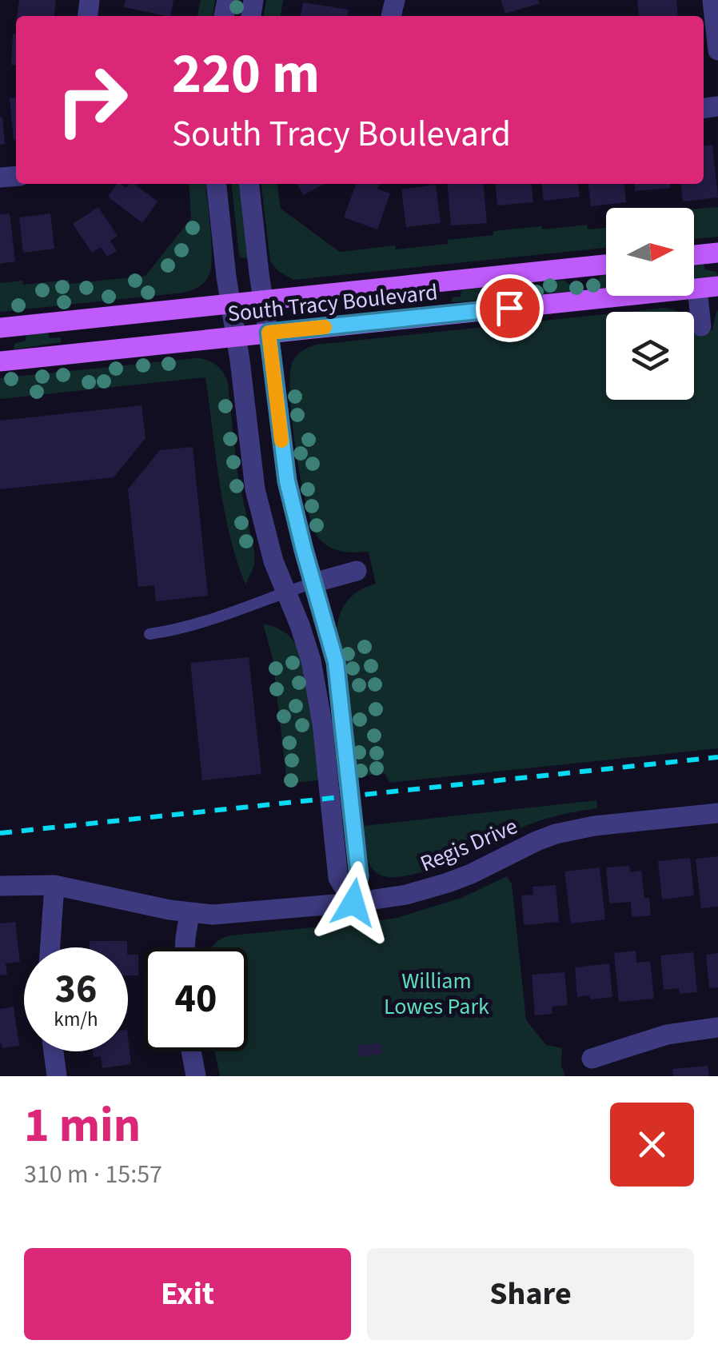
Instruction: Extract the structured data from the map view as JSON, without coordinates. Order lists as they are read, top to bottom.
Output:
{
  "streets": {
    "main road": ["South Tracy Boulevard"],
    "street": ["Regis Drive"]
  },
  "parks": ["William Lowes Park"],
  "north": "right",
  "page": {
    "turn": ["220 m", "South Tracy Boulevard"],
    "speed": "36 km/h",
    "limit": "40",
    "heading": ["1 min", "310 m · 15:57"],
    "buttons": ["Exit", "Share"]
  }
}
